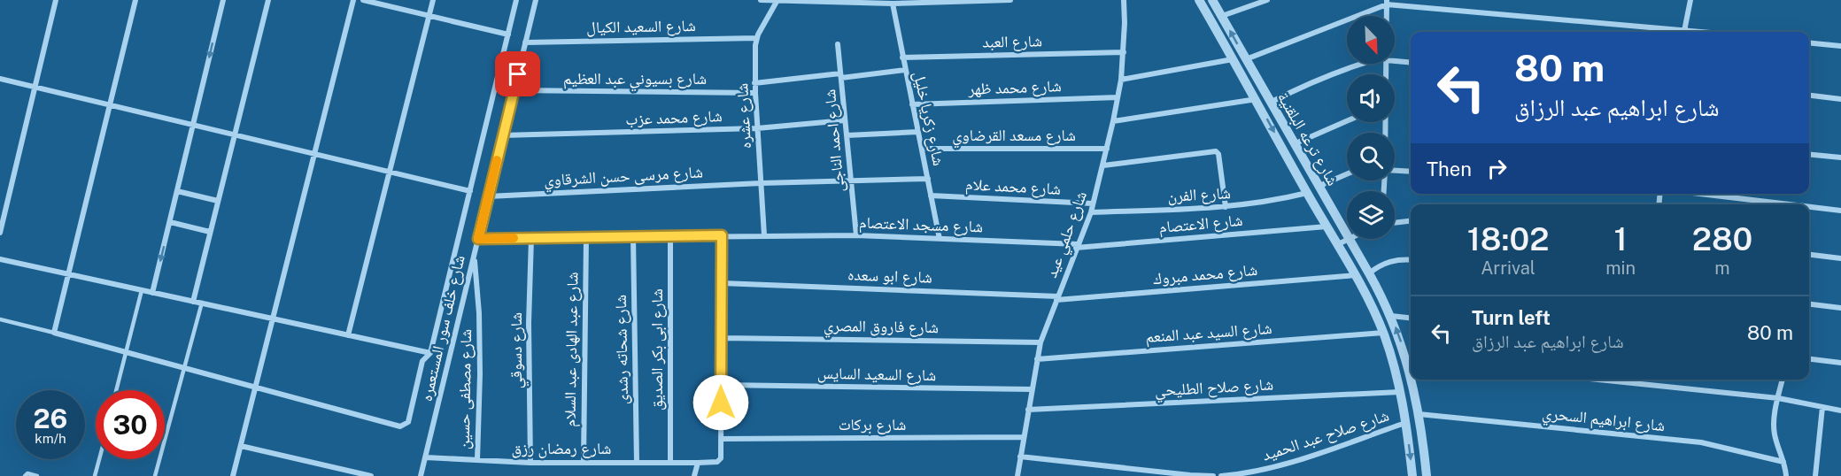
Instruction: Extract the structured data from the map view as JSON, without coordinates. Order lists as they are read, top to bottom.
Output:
{
  "streets": {
    "street": [
      "شارع السعيد الكيال",
      "شارع العبد",
      "شارع بسيوني عبد العظيم",
      "شارع محمد ظهر",
      "شارع عشره",
      "شارع محمد عزب",
      "شارع زكريا خليل",
      "شارع مسعد القرضاوي",
      "شارع ترعه البلقنية",
      "شارع احمد الناجى",
      "شارع مرسى حسن الشرقاوي",
      "شارع محمد علام",
      "شارع الفرن",
      "شارع الاعتصام",
      "شارع مسجد الاعتصام",
      "شارع حلمي عيد",
      "شارع محمد مبروك",
      "شارع ابو سعده",
      "شارع فاروق المصري",
      "شارع خلف سور المستعمره",
      "شارع السيد عبد المنعم",
      "شارع عبد الهادى عبد السلام",
      "شارع شحاته رشدى",
      "شارع ابى بكر الصديق",
      "شارع دسوقي",
      "شارع السعيد السايس",
      "شارع صلاح الطليحي",
      "شارع مصطفى حسين",
      "شارع ابراهيم السحري",
      "شارع بركات",
      "شارع صلاح عبد الحميد",
      "شارع رمضان رزق"
    ]
  },
  "crossings": [
    ["شارع السعيد الكيال", "شارع عشره"],
    ["شارع السعيد الكيال", "شارع خلف سور المستعمره"],
    ["شارع العبد", "شارع زكريا خليل"],
    ["شارع العبد", "شارع حلمي عيد"],
    ["شارع بسيوني عبد العظيم", "شارع عشره"],
    ["شارع بسيوني عبد العظيم", "شارع خلف سور المستعمره"],
    ["شارع محمد ظهر", "شارع زكريا خليل"],
    ["شارع محمد ظهر", "شارع حلمي عيد"],
    ["شارع عشره", "شارع محمد عزب"],
    ["شارع عشره", "شارع مرسى حسن الشرقاوي"],
    ["شارع عشره", "شارع مسجد الاعتصام"],
    ["شارع محمد عزب", "شارع احمد الناجى"],
    ["شارع محمد عزب", "شارع خلف سور المستعمره"],
    ["شارع زكريا خليل", "شارع مسعد القرضاوي"],
    ["شارع زكريا خليل", "شارع مرسى حسن الشرقاوي"],
    ["شارع زكريا خليل", "شارع محمد علام"],
    ["شارع زكريا خليل", "شارع مسجد الاعتصام"],
    ["شارع مسعد القرضاوي", "شارع حلمي عيد"],
    ["شارع ترعه البلقنية", "شارع الفرن"],
    ["شارع ترعه البلقنية", "شارع الاعتصام"],
    ["شارع ترعه البلقنية", "شارع محمد مبروك"],
    ["شارع ترعه البلقنية", "شارع السيد عبد المنعم"],
    ["شارع ترعه البلقنية", "شارع صلاح الطليحي"],
    ["شارع ترعه البلقنية", "شارع ابراهيم السحري"],
    ["شارع ترعه البلقنية", "شارع صلاح عبد الحميد"],
    ["شارع احمد الناجى", "شارع مرسى حسن الشرقاوي"],
    ["شارع احمد الناجى", "شارع مسجد الاعتصام"],
    ["شارع مرسى حسن الشرقاوي", "شارع خلف سور المستعمره"],
    ["شارع محمد علام", "شارع حلمي عيد"],
    ["شارع الفرن", "شارع حلمي عيد"],
    ["شارع الاعتصام", "شارع مسجد الاعتصام"],
    ["شارع الاعتصام", "شارع حلمي عيد"],
    ["شارع مسجد الاعتصام", "شارع حلمي عيد"],
    ["شارع مسجد الاعتصام", "شارع خلف سور المستعمره"],
    ["شارع مسجد الاعتصام", "شارع عبد الهادى عبد السلام"],
    ["شارع مسجد الاعتصام", "شارع شحاته رشدى"],
    ["شارع مسجد الاعتصام", "شارع ابى بكر الصديق"],
    ["شارع مسجد الاعتصام", "شارع دسوقي"],
    ["شارع حلمي عيد", "شارع محمد مبروك"],
    ["شارع حلمي عيد", "شارع ابو سعده"],
    ["شارع حلمي عيد", "شارع فاروق المصري"],
    ["شارع حلمي عيد", "شارع السيد عبد المنعم"],
    ["شارع حلمي عيد", "شارع السعيد السايس"],
    ["شارع حلمي عيد", "شارع صلاح الطليحي"],
    ["شارع حلمي عيد", "شارع بركات"],
    ["شارع محمد مبروك", "شارع ابو سعده"],
    ["شارع خلف سور المستعمره", "شارع مصطفى حسين"],
    ["شارع خلف سور المستعمره", "شارع رمضان رزق"],
    ["شارع عبد الهادى عبد السلام", "شارع رمضان رزق"],
    ["شارع شحاته رشدى", "شارع رمضان رزق"],
    ["شارع ابى بكر الصديق", "شارع رمضان رزق"],
    ["شارع دسوقي", "شارع رمضان رزق"],
    ["شارع مصطفى حسين", "شارع رمضان رزق"],
    ["شارع بركات", "شارع رمضان رزق"]
  ],
  "north": "bottom right",
  "page": {
    "turn": ["80 m", "شارع ابراهيم عبد الرزاق"],
    "then": "Then",
    "eta": [
      "18:02",
      "Arrival",
      "1",
      "min",
      "280",
      "m"
    ],
    "list": [
      {
        "name": "Turn left",
        "note": "شارع ابراهيم عبد الرزاق",
        "value": "80 m"
      }
    ],
    "speed": "26 km/h",
    "limit": "30"
  }
}
